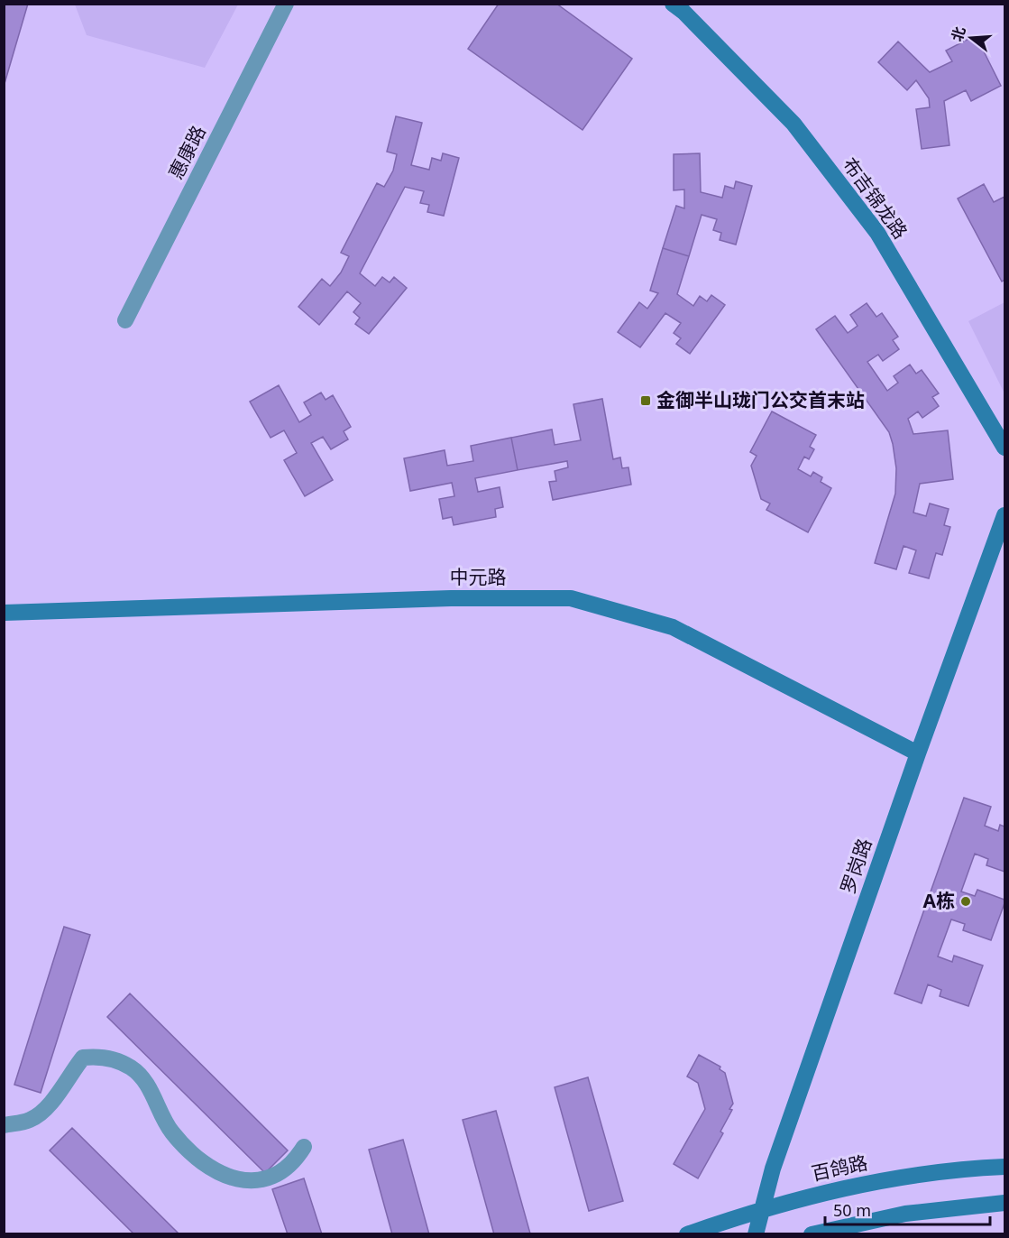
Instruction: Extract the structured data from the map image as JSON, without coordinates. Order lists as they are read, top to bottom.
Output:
{
  "streets": {
    "street": [
      "惠康路",
      "布吉锦龙路",
      "中元路",
      "罗岗路",
      "百鸽路"
    ]
  },
  "crossings": [
    ["中元路", "罗岗路"],
    ["罗岗路", "百鸽路"]
  ],
  "places": {
    "transit": ["金御半山珑门公交首末站"],
    "other": ["A栋"]
  },
  "scale_bar": "50 m",
  "north": "left"
}
